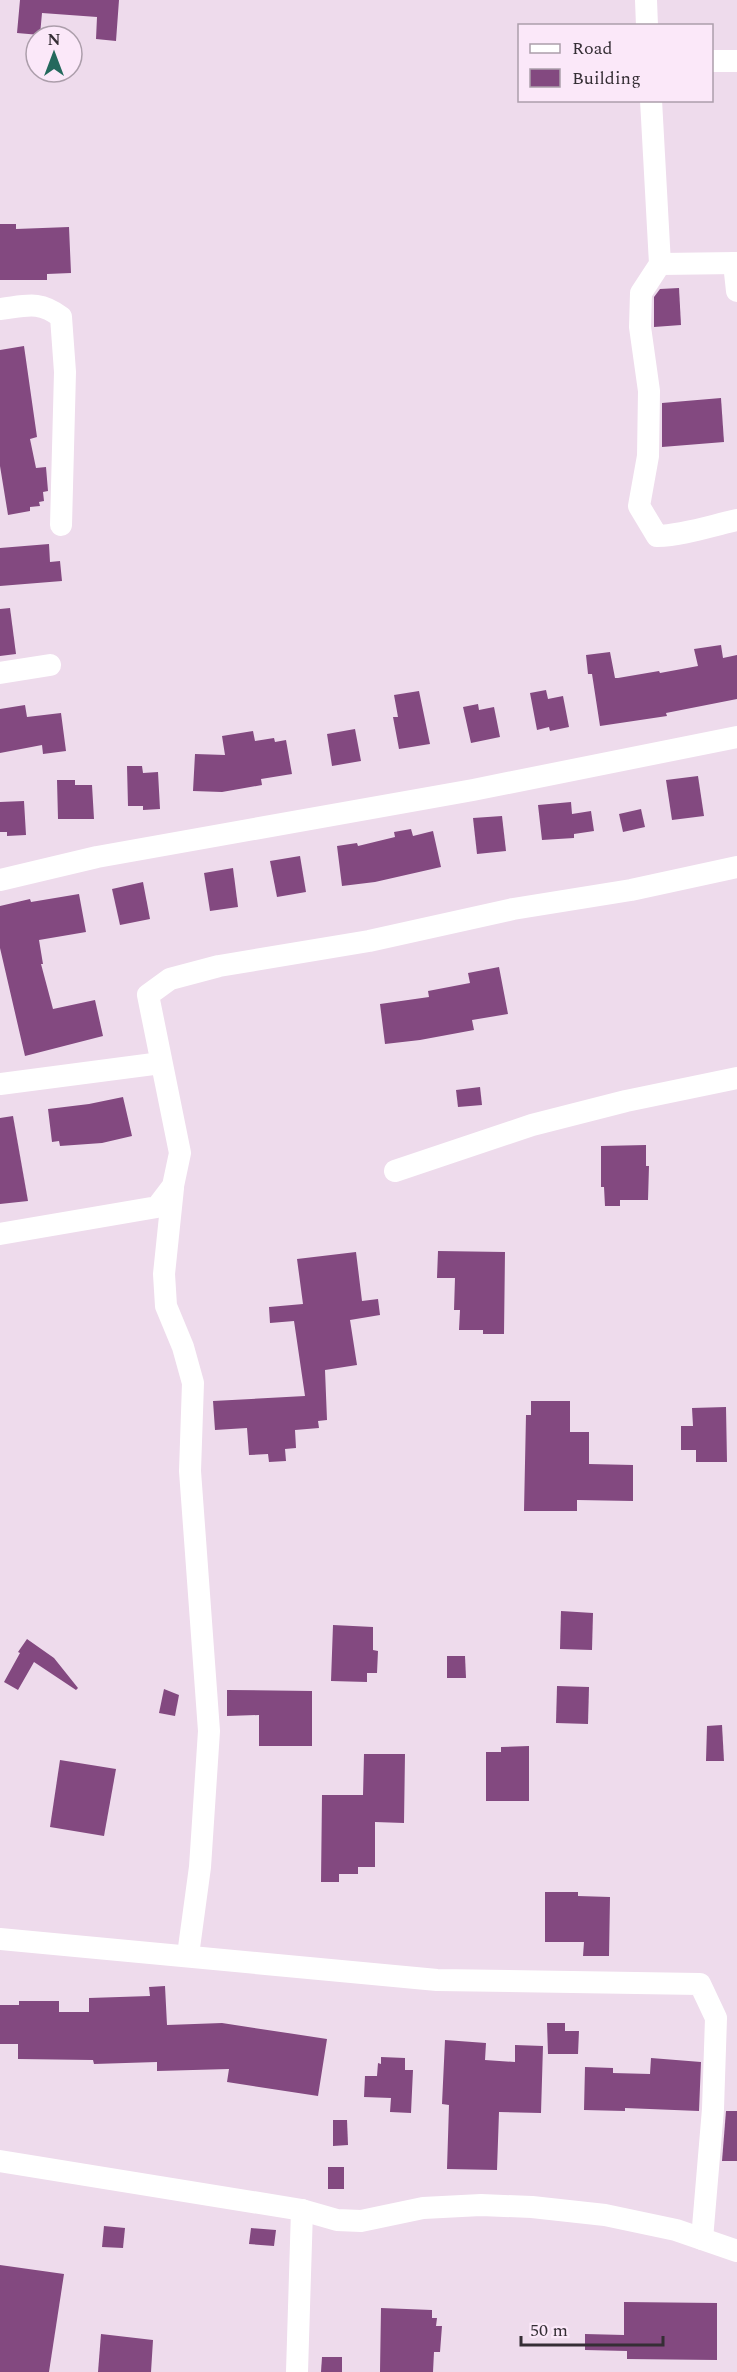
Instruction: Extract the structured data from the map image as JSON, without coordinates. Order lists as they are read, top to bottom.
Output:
{
  "legend": ["Road", "Building"],
  "scale_bar": "50 m",
  "north": "top"
}
